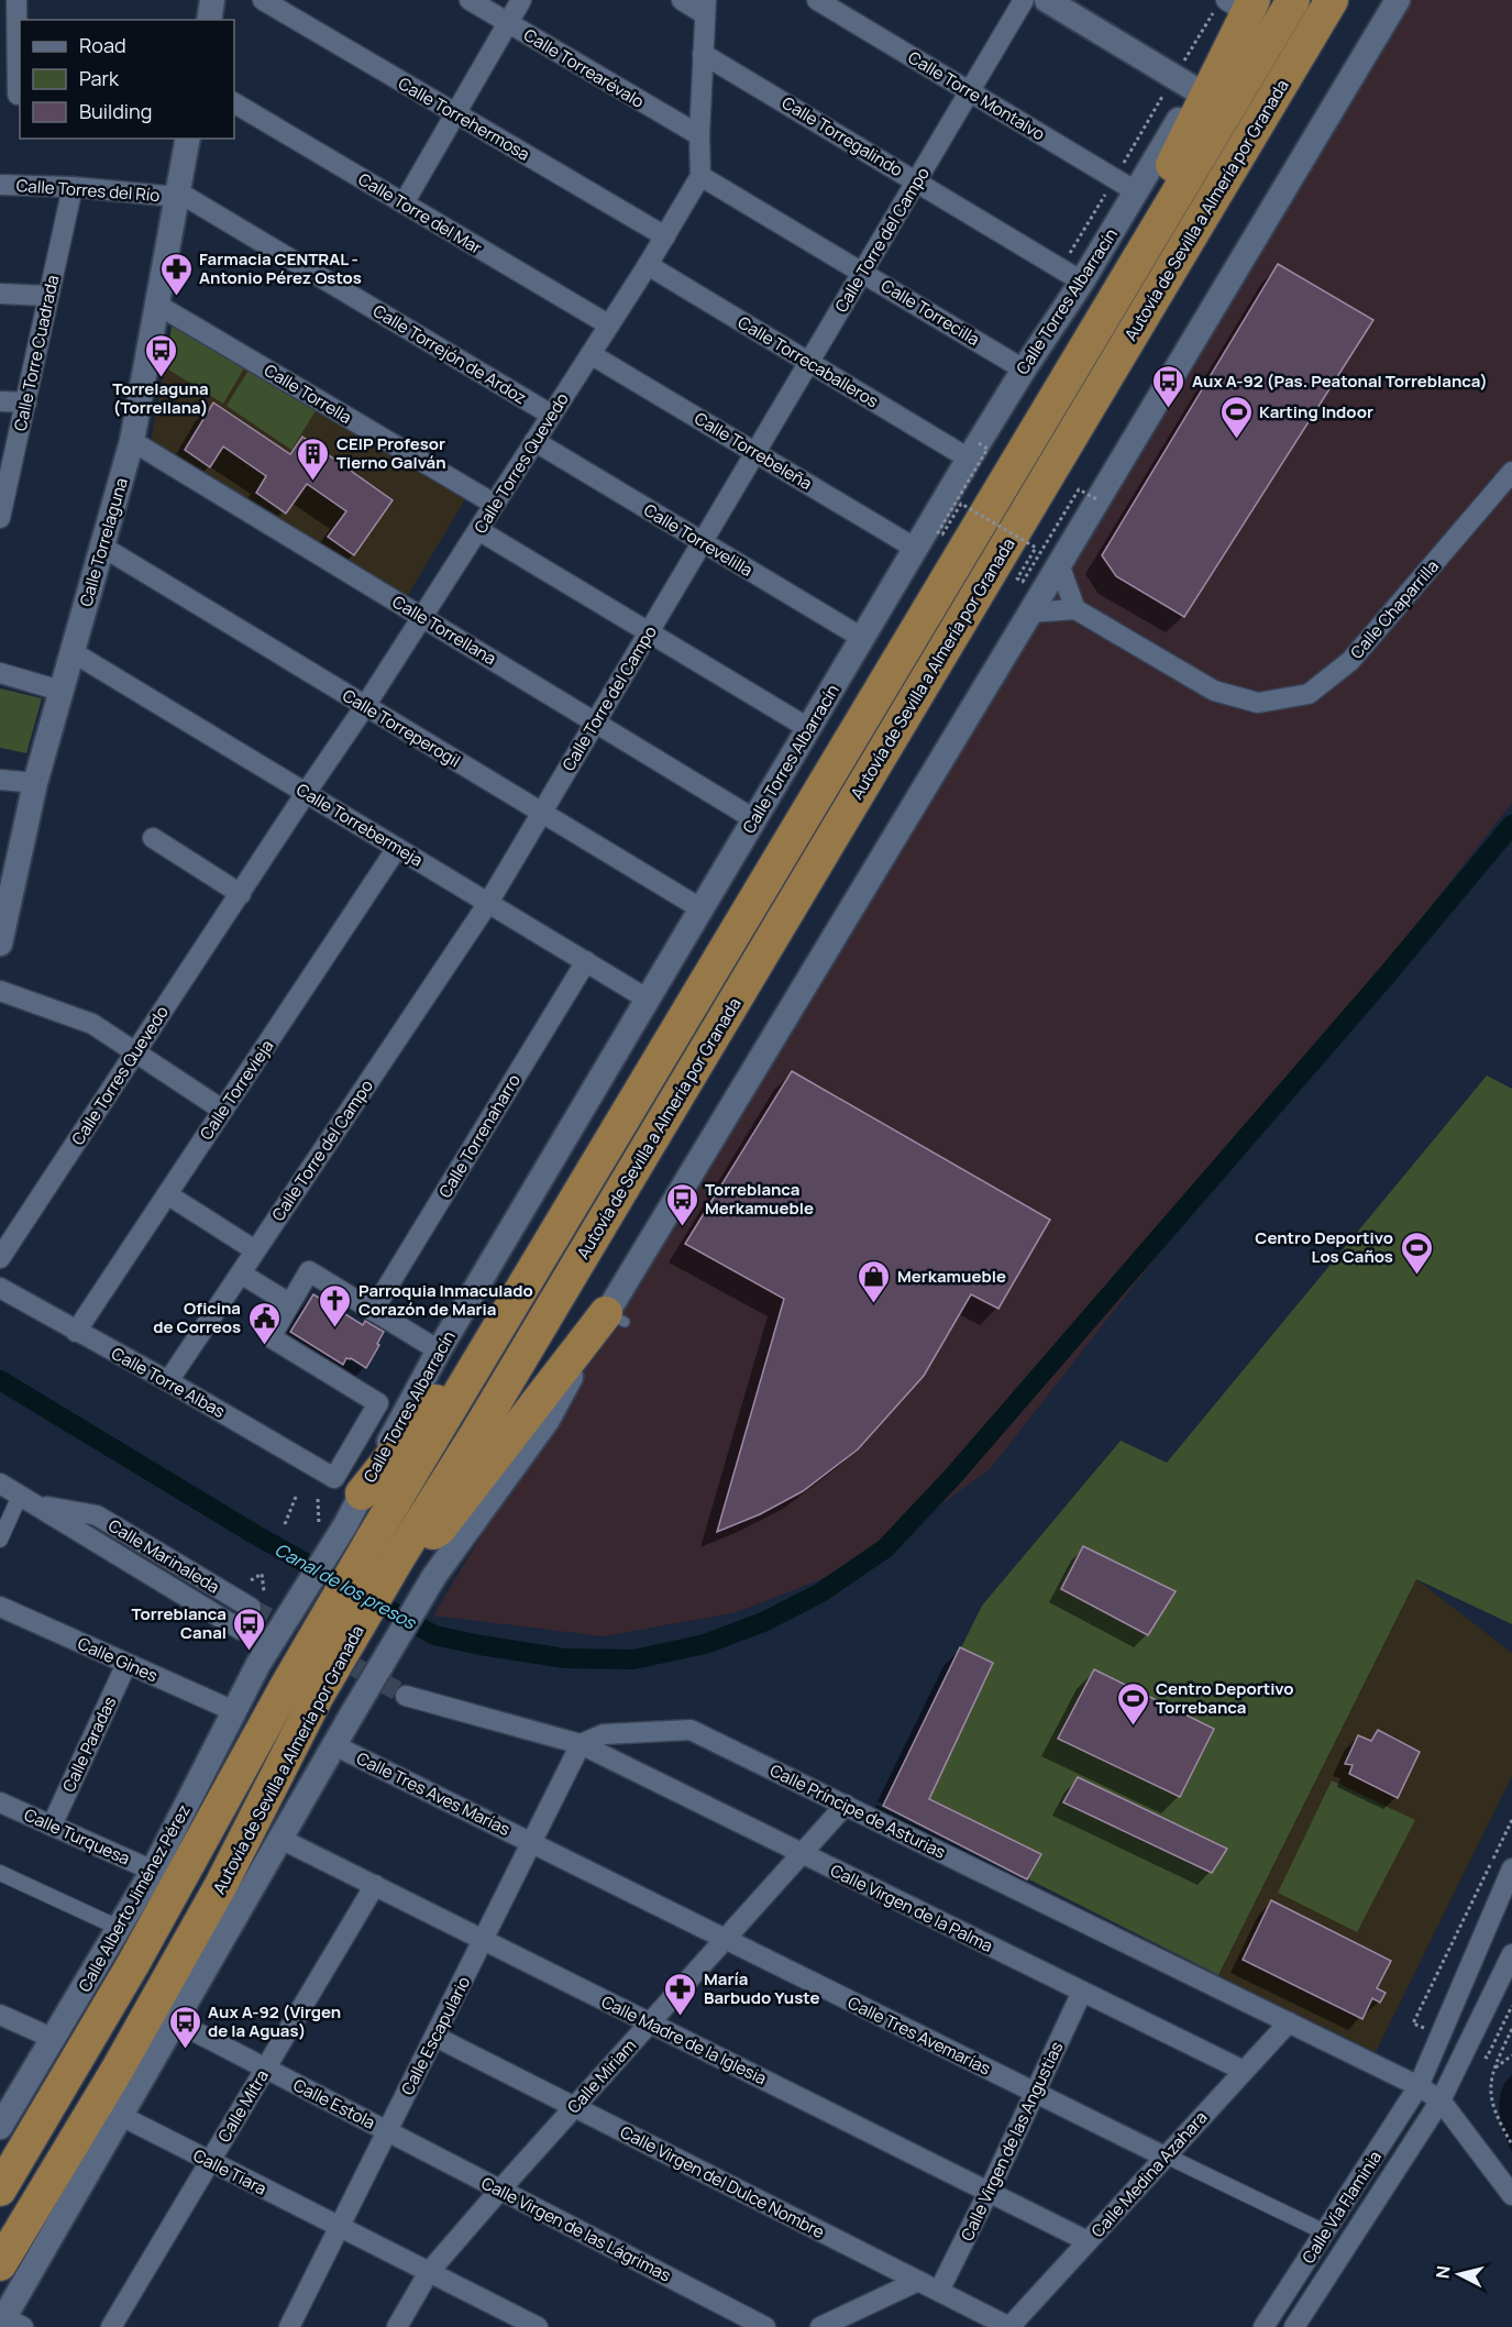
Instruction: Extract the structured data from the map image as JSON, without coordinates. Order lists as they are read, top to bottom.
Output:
{
  "streets": {
    "highway": ["Autovía de Sevilla a Almería por Granada"],
    "street": [
      "Calle Torrearévalo",
      "Calle Torre Montalvo",
      "Calle Torrehermosa",
      "Calle Torregalindo",
      "Calle Torres del Río",
      "Calle Torre del Mar",
      "Calle Torre del Campo",
      "Calle Torres Albarracín",
      "Calle Torrecilla",
      "Calle Torre Cuadrada",
      "Calle Torrejón de Ardoz",
      "Calle Torrecaballeros",
      "Calle Torrella",
      "Calle Torrebeleña",
      "Calle Torres Quevedo",
      "Calle Torrevelilla",
      "Calle Torrelaguna",
      "Calle Chaparrilla",
      "Calle Torrellana",
      "Calle Torreperogil",
      "Calle Torrebermeja",
      "Calle Torrevieja",
      "Calle Torrenaharro",
      "Calle Torre Albas",
      "Calle Marinaleda",
      "Calle Gines",
      "Calle Paradas",
      "Calle Tres Aves Marías",
      "Calle Príncipe de Asturias",
      "Calle Turquesa",
      "Calle Alberto Jiménez Pérez",
      "Calle Virgen de la Palma",
      "Calle Escapulario",
      "Calle Tres Avemarías",
      "Calle Madre de la Iglesia",
      "Calle Miriam",
      "Calle Estola",
      "Calle Mitra",
      "Calle Virgen de las Angustias",
      "Calle Tiara",
      "Calle Medina Azahara",
      "Calle Virgen del Dulce Nombre",
      "Calle Vía Flaminia",
      "Calle Virgen de las Lágrimas"
    ]
  },
  "crossings": [
    ["Calle Torre Montalvo", "Calle Torre del Campo"],
    ["Calle Torre Montalvo", "Calle Torres Albarracín"],
    ["Calle Torrehermosa", "Calle Torres Quevedo"],
    ["Calle Torregalindo", "Calle Torre del Campo"],
    ["Calle Torregalindo", "Calle Torres Albarracín"],
    ["Calle Torres del Río", "Calle Torre Cuadrada"],
    ["Calle Torres del Río", "Calle Torrejón de Ardoz"],
    ["Calle Torres del Río", "Calle Torrelaguna"],
    ["Autovía de Sevilla a Almería por Granada", "Calle Torres Albarracín"],
    ["Calle Torre del Mar", "Calle Torres Quevedo"],
    ["Calle Torre del Campo", "Calle Torrecilla"],
    ["Calle Torre del Campo", "Calle Torrecaballeros"],
    ["Calle Torre del Campo", "Calle Torrebeleña"],
    ["Calle Torre del Campo", "Calle Torrevelilla"],
    ["Calle Torre del Campo", "Calle Torrellana"],
    ["Calle Torre del Campo", "Calle Torreperogil"],
    ["Calle Torre del Campo", "Calle Torrebermeja"],
    ["Calle Torre del Campo", "Calle Torre Albas"],
    ["Calle Torres Albarracín", "Calle Torrecilla"],
    ["Calle Torres Albarracín", "Calle Torrecaballeros"],
    ["Calle Torres Albarracín", "Calle Torrebeleña"],
    ["Calle Torres Albarracín", "Calle Torrevelilla"],
    ["Calle Torres Albarracín", "Calle Torrellana"],
    ["Calle Torres Albarracín", "Calle Torreperogil"],
    ["Calle Torres Albarracín", "Calle Torrebermeja"],
    ["Calle Torres Albarracín", "Calle Torre Albas"],
    ["Calle Torres Albarracín", "Calle Alberto Jiménez Pérez"],
    ["Calle Torrecilla", "Calle Torres Quevedo"],
    ["Calle Torrejón de Ardoz", "Calle Torres Quevedo"],
    ["Calle Torrejón de Ardoz", "Calle Torrelaguna"],
    ["Calle Torrecaballeros", "Calle Torres Quevedo"],
    ["Calle Torrella", "Calle Torres Quevedo"],
    ["Calle Torrella", "Calle Torrelaguna"],
    ["Calle Torrebeleña", "Calle Torres Quevedo"],
    ["Calle Torres Quevedo", "Calle Torrevelilla"],
    ["Calle Torres Quevedo", "Calle Torrellana"],
    ["Calle Torres Quevedo", "Calle Torreperogil"],
    ["Calle Torres Quevedo", "Calle Torrebermeja"],
    ["Calle Torrelaguna", "Calle Torrellana"],
    ["Calle Torrelaguna", "Calle Torreperogil"],
    ["Calle Torrelaguna", "Calle Torrebermeja"],
    ["Calle Torrebermeja", "Calle Torrevieja"],
    ["Calle Torrebermeja", "Calle Torrenaharro"],
    ["Calle Torrevieja", "Calle Torre Albas"],
    ["Calle Gines", "Calle Paradas"],
    ["Calle Gines", "Calle Alberto Jiménez Pérez"],
    ["Calle Paradas", "Calle Turquesa"],
    ["Calle Tres Aves Marías", "Calle Escapulario"],
    ["Calle Tres Aves Marías", "Calle Tres Avemarías"],
    ["Calle Príncipe de Asturias", "Calle Virgen de la Palma"],
    ["Calle Príncipe de Asturias", "Calle Escapulario"],
    ["Calle Príncipe de Asturias", "Calle Miriam"],
    ["Calle Príncipe de Asturias", "Calle Medina Azahara"],
    ["Calle Príncipe de Asturias", "Calle Vía Flaminia"],
    ["Calle Turquesa", "Calle Alberto Jiménez Pérez"],
    ["Calle Virgen de la Palma", "Calle Escapulario"],
    ["Calle Virgen de la Palma", "Calle Miriam"],
    ["Calle Virgen de la Palma", "Calle Virgen de las Angustias"],
    ["Calle Virgen de la Palma", "Calle Medina Azahara"],
    ["Calle Escapulario", "Calle Tres Avemarías"],
    ["Calle Escapulario", "Calle Madre de la Iglesia"],
    ["Calle Escapulario", "Calle Estola"],
    ["Calle Escapulario", "Calle Tiara"],
    ["Calle Escapulario", "Calle Virgen del Dulce Nombre"],
    ["Calle Escapulario", "Calle Virgen de las Lágrimas"],
    ["Calle Tres Avemarías", "Calle Miriam"],
    ["Calle Tres Avemarías", "Calle Virgen de las Angustias"],
    ["Calle Tres Avemarías", "Calle Medina Azahara"],
    ["Calle Madre de la Iglesia", "Calle Miriam"],
    ["Calle Madre de la Iglesia", "Calle Mitra"],
    ["Calle Madre de la Iglesia", "Calle Virgen de las Angustias"],
    ["Calle Madre de la Iglesia", "Calle Medina Azahara"],
    ["Calle Miriam", "Calle Tiara"],
    ["Calle Miriam", "Calle Virgen del Dulce Nombre"],
    ["Calle Miriam", "Calle Virgen de las Lágrimas"],
    ["Calle Estola", "Calle Mitra"],
    ["Calle Estola", "Calle Virgen de las Lágrimas"],
    ["Calle Mitra", "Calle Tiara"],
    ["Calle Virgen de las Angustias", "Calle Virgen del Dulce Nombre"],
    ["Calle Medina Azahara", "Calle Virgen del Dulce Nombre"]
  ],
  "water": ["Canal de los presos"],
  "places": {
    "pharmacy": ["Farmacia CENTRAL - Antonio Pérez Ostos", "María Barbudo Yuste"],
    "bus stop": [
      "Torrelaguna (Torrellana)",
      "Aux A-92 (Pas. Peatonal Torreblanca)",
      "Torreblanca Merkamueble",
      "Torreblanca Canal",
      "Aux A-92 (Virgen de la Aguas)"
    ],
    "sports": ["Karting Indoor", "Centro Deportivo Los Caños", "Centro Deportivo Torrebanca"],
    "building": ["CEIP Profesor Tierno Galván"],
    "shop": ["Merkamueble"],
    "church": ["Parroquia Inmaculado Corazón de Maria"],
    "public building": ["Oficina de Correos"]
  },
  "legend": ["Road", "Park", "Building"],
  "north": "left"
}
